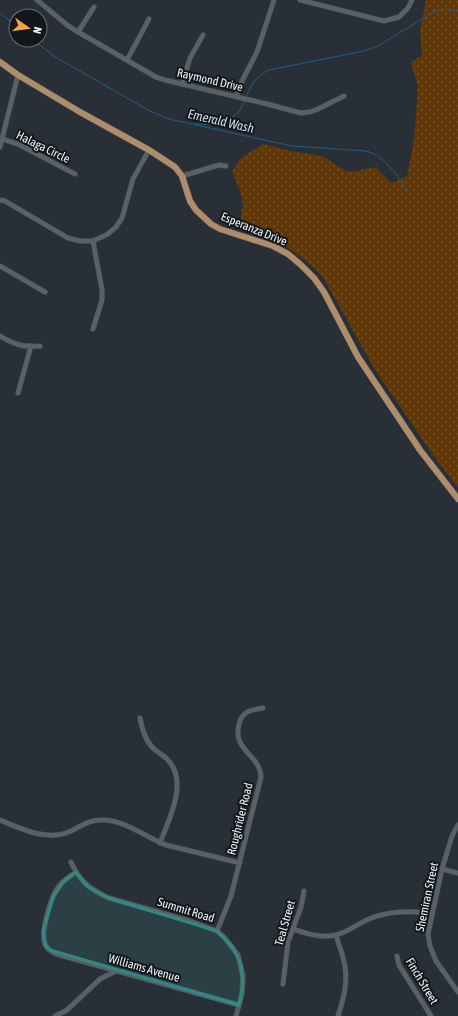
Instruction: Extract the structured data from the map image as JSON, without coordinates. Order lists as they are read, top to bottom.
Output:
{
  "streets": {
    "main road": ["Esperanza Drive"],
    "street": [
      "Raymond Drive",
      "Halaga Circle",
      "Roughrider Road",
      "Shemiran Street",
      "Summit Road",
      "Teal Street",
      "Williams Avenue",
      "Finch Street"
    ]
  },
  "crossings": [
    ["Roughrider Road", "Summit Road"],
    ["Summit Road", "Williams Avenue"]
  ],
  "water": ["Emerald Wash"],
  "north": "right"
}
